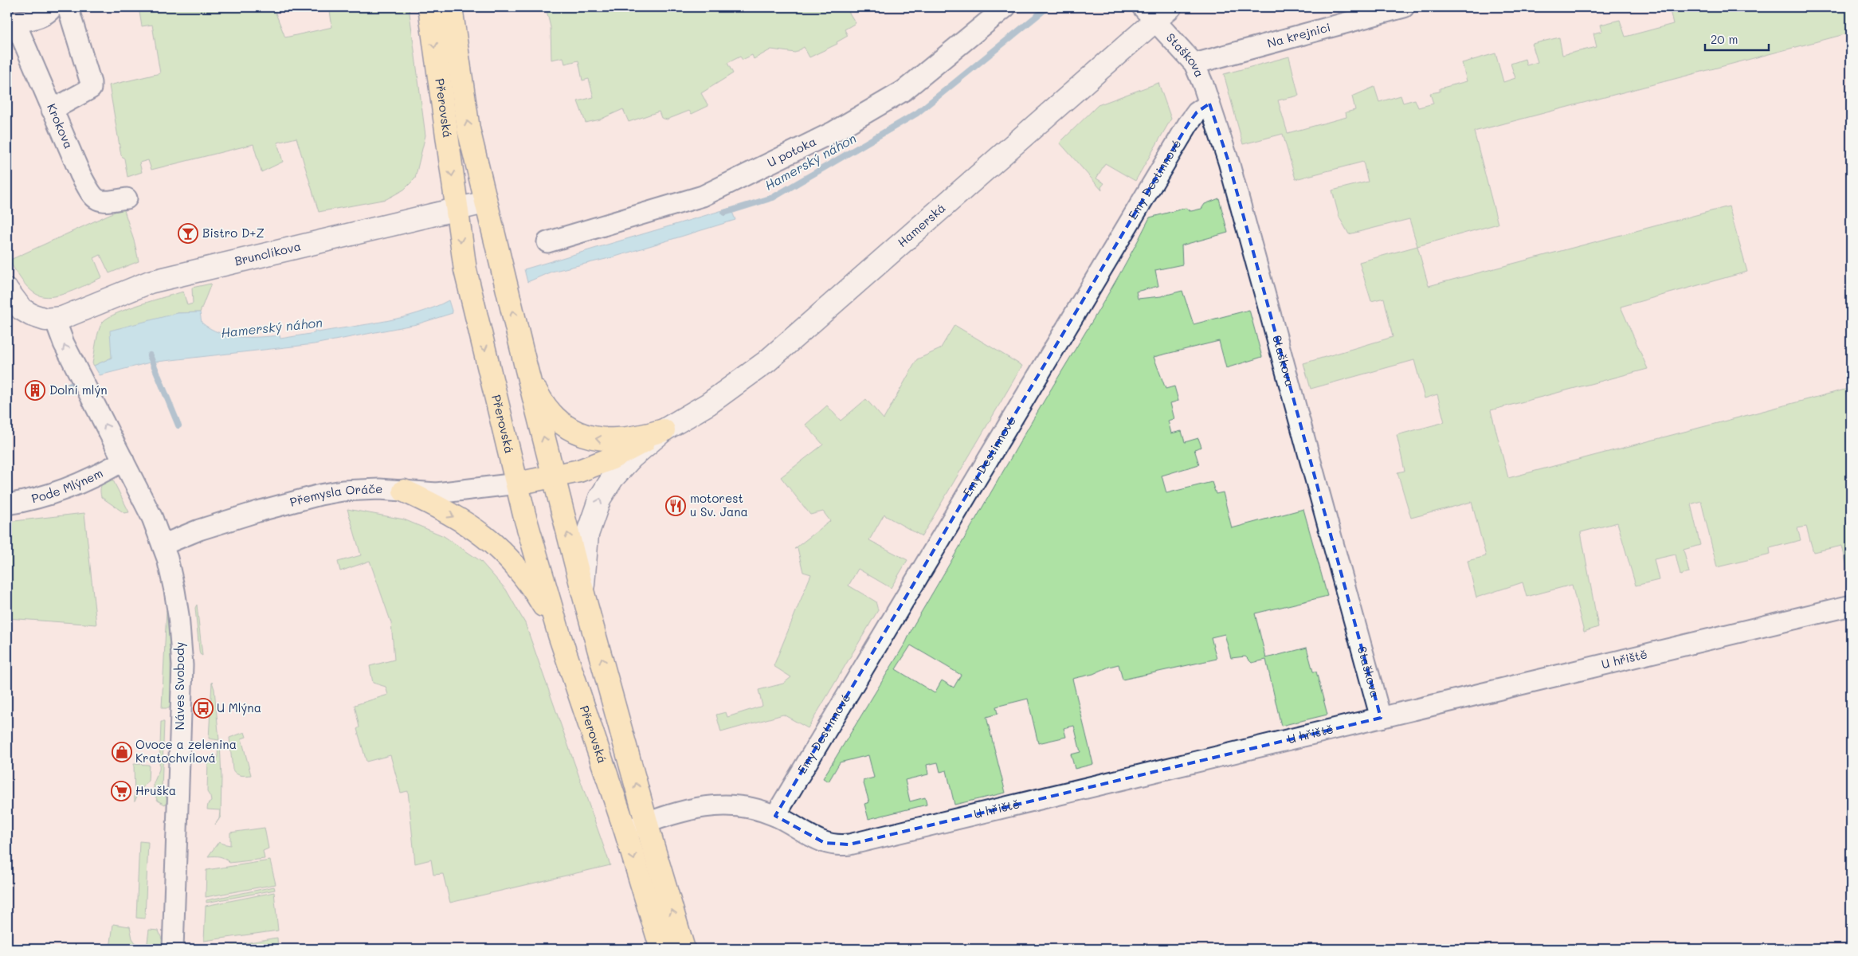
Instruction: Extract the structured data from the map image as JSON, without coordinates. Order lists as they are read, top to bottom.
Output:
{
  "streets": {
    "main road": ["Přerovská"],
    "street": [
      "Na krejnici",
      "Staškova",
      "Krokova",
      "U potoka",
      "Emy Destinnové",
      "Hamerská",
      "Brunclíkova",
      "Pode Mlýnem",
      "Přemysla Oráče",
      "U hřiště",
      "Náves Svobody"
    ]
  },
  "crossings": [
    ["Na krejnici", "Staškova"],
    ["Staškova", "Emy Destinnové"],
    ["Staškova", "Hamerská"],
    ["Staškova", "U hřiště"],
    ["Přerovská", "Hamerská"],
    ["Přerovská", "Brunclíkova"],
    ["Přerovská", "Přemysla Oráče"],
    ["Emy Destinnové", "U hřiště"],
    ["Brunclíkova", "Náves Svobody"],
    ["Pode Mlýnem", "Náves Svobody"],
    ["Přemysla Oráče", "Náves Svobody"]
  ],
  "water": ["Hamerský náhon"],
  "places": {
    "bar": ["Bistro D+Z"],
    "building": ["Dolní mlýn"],
    "restaurant": ["motorest u Sv. Jana"],
    "bus stop": ["U Mlýna"],
    "shop": ["Ovoce a zelenina Kratochvílová"],
    "supermarket": ["Hruška"]
  },
  "scale_bar": "20 m"
}
